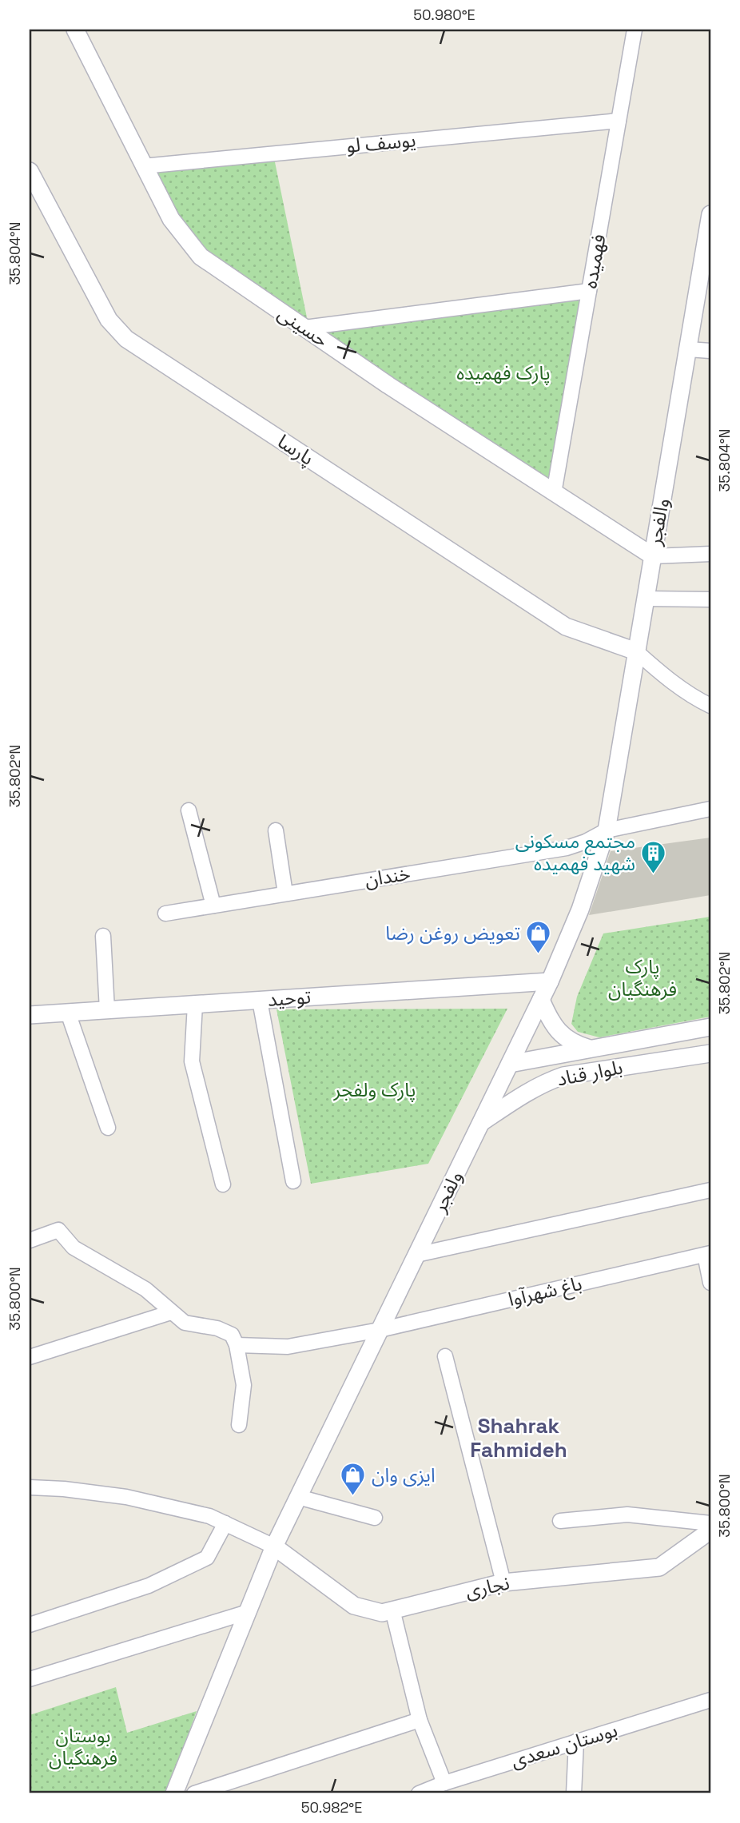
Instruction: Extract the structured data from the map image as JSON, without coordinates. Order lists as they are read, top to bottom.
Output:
{
  "streets": {
    "street": [
      "یوسف لو",
      "فهمیده",
      "حسینی",
      "پارسا",
      "والفجر",
      "خندان",
      "توحید",
      "بلوار قناد",
      "ولفجر",
      "باغ شهرآوا",
      "نجاری",
      "بوستان سعدی"
    ]
  },
  "crossings": [
    ["یوسف لو", "فهمیده"],
    ["یوسف لو", "حسینی"],
    ["فهمیده", "حسینی"],
    ["حسینی", "والفجر"],
    ["پارسا", "والفجر"],
    ["والفجر", "خندان"],
    ["والفجر", "ولفجر"],
    ["خندان", "ولفجر"],
    ["توحید", "ولفجر"],
    ["بلوار قناد", "ولفجر"],
    ["ولفجر", "باغ شهرآوا"],
    ["ولفجر", "نجاری"]
  ],
  "districts": ["Shahrak Fahmideh"],
  "parks": [
    "پارک فهمیده",
    "پارک فرهنگیان",
    "پارک ولفجر",
    "بوستان فرهنگیان"
  ],
  "places": {
    "building": ["مجتمع مسکونی شهید فهمیده"],
    "shop": ["تعویض روغن رضا", "ایزی وان"]
  },
  "coordinates": [
    "50.980°E",
    "35.804°N",
    "35.802°N",
    "35.800°N",
    "50.982°E"
  ]
}
